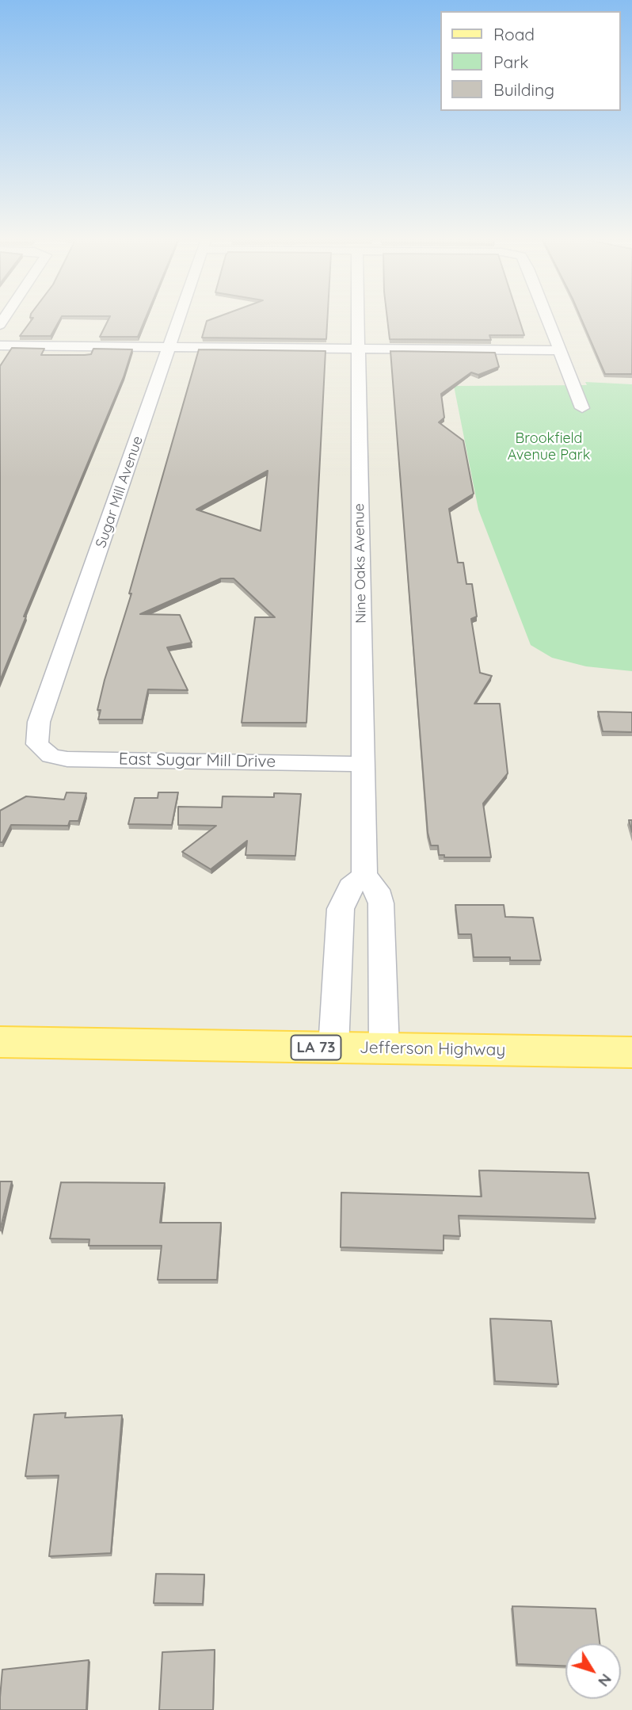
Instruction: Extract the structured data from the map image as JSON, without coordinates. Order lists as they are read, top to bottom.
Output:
{
  "streets": {
    "main road": ["LA 73", "Jefferson Highway"],
    "street": ["Sugar Mill Avenue", "Nine Oaks Avenue", "East Sugar Mill Drive"]
  },
  "crossings": [
    ["Sugar Mill Avenue", "East Sugar Mill Drive"],
    ["Nine Oaks Avenue", "East Sugar Mill Drive"]
  ],
  "parks": ["Brookfield Avenue Park"],
  "legend": ["Road", "Park", "Building"],
  "north": "bottom right"
}
